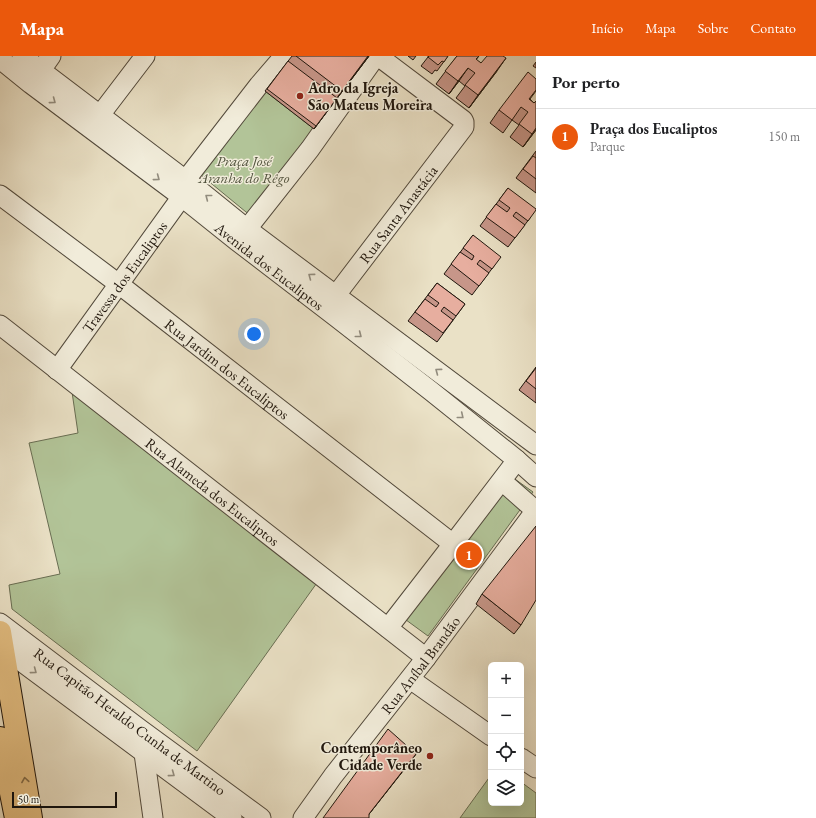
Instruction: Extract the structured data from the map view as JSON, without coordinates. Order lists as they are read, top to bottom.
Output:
{
  "streets": {
    "street": [
      "Rua Santa Anastácia",
      "Avenida dos Eucaliptos",
      "Travessa dos Eucaliptos",
      "Rua Jardim dos Eucaliptos",
      "Rua Alameda dos Eucaliptos",
      "Rua Aníbal Brandão",
      "Rua Capitão Heraldo Cunha de Martino"
    ]
  },
  "crossings": [
    ["Rua Santa Anastácia", "Avenida dos Eucaliptos"],
    ["Avenida dos Eucaliptos", "Travessa dos Eucaliptos"],
    ["Travessa dos Eucaliptos", "Rua Jardim dos Eucaliptos"],
    ["Travessa dos Eucaliptos", "Rua Alameda dos Eucaliptos"],
    ["Rua Alameda dos Eucaliptos", "Rua Aníbal Brandão"]
  ],
  "parks": ["Praça José Aranha do Rêgo"],
  "places": ["Adro da Igreja São Mateus Moreira", "Contemporâneo Cidade Verde"],
  "scale_bar": "50 m",
  "page": {
    "header": "Mapa",
    "nav": [
      "Início",
      "Mapa",
      "Sobre",
      "Contato"
    ],
    "heading": "Por perto",
    "list": [
      {
        "mark": "1",
        "name": "Praça dos Eucaliptos",
        "note": "Parque",
        "value": "150 m"
      }
    ],
    "pins": "1",
    "map_buttons": ["+", "−"],
    "scale": "50 m"
  }
}
